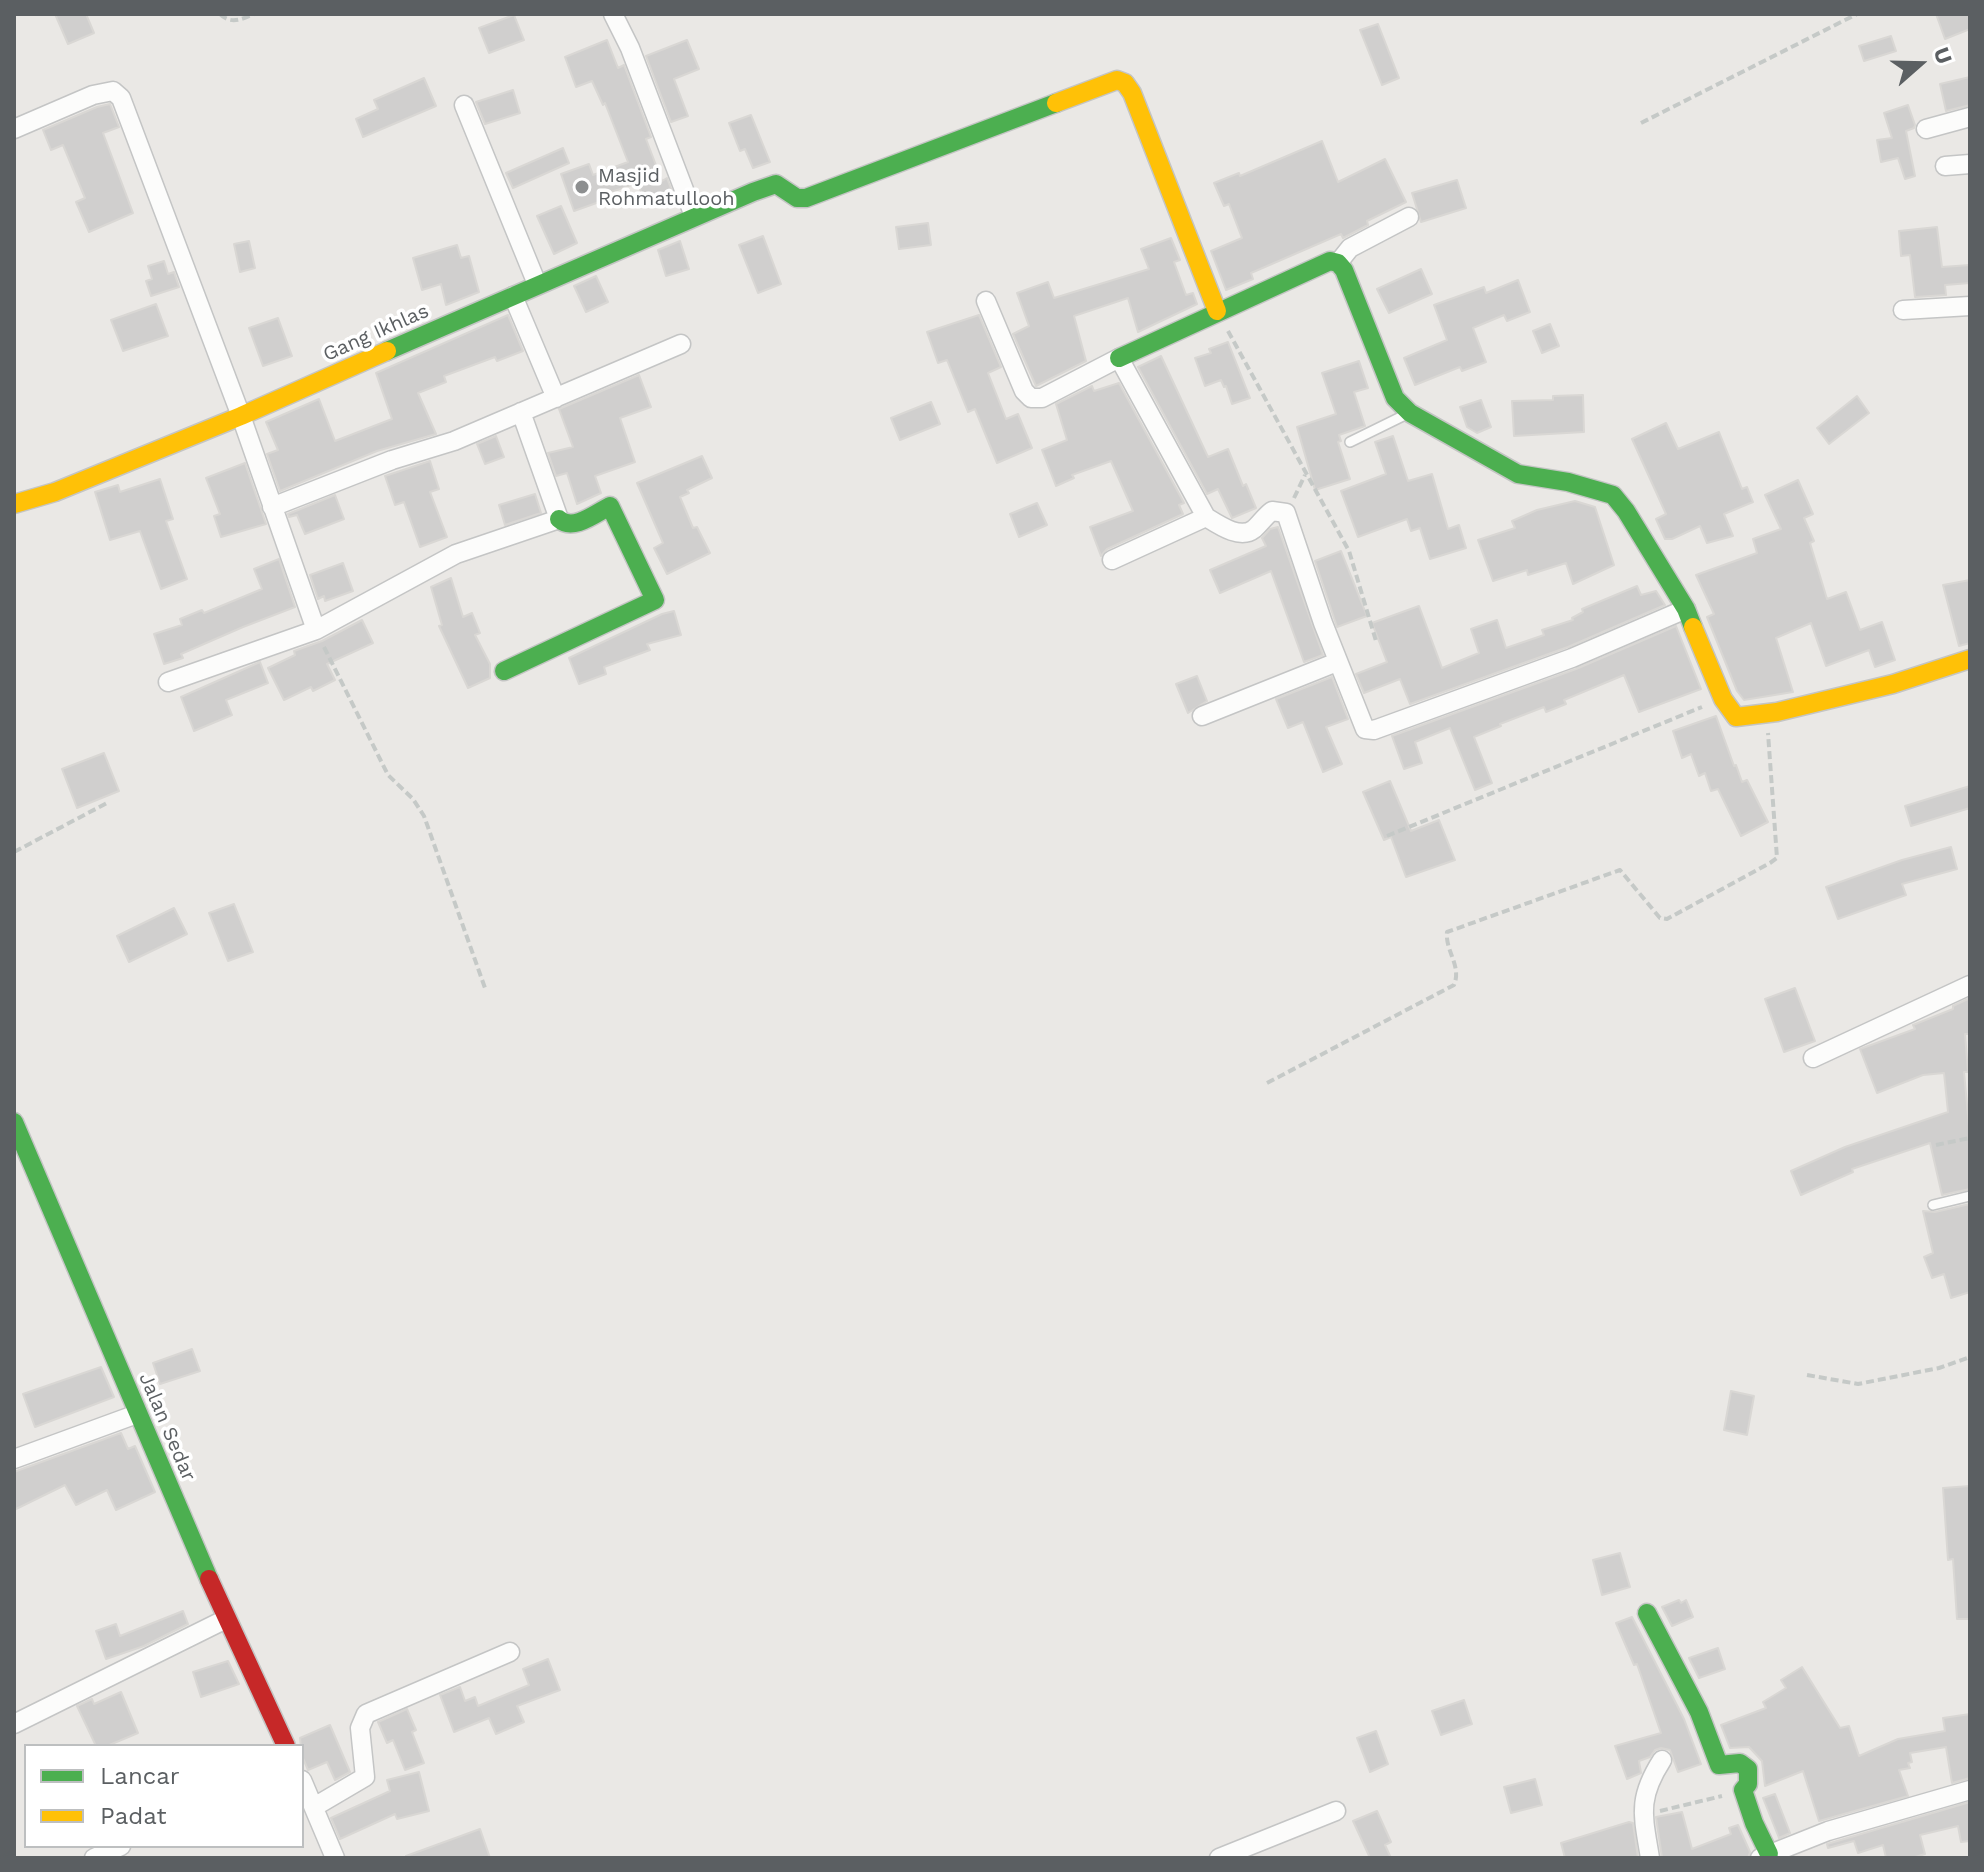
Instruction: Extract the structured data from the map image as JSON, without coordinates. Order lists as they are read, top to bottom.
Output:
{
  "streets": {
    "street": ["Gang Ikhlas", "Jalan Sedar"]
  },
  "places": ["Masjid Rohmatullooh"],
  "legend": ["Lancar", "Padat"],
  "north": "right"
}
